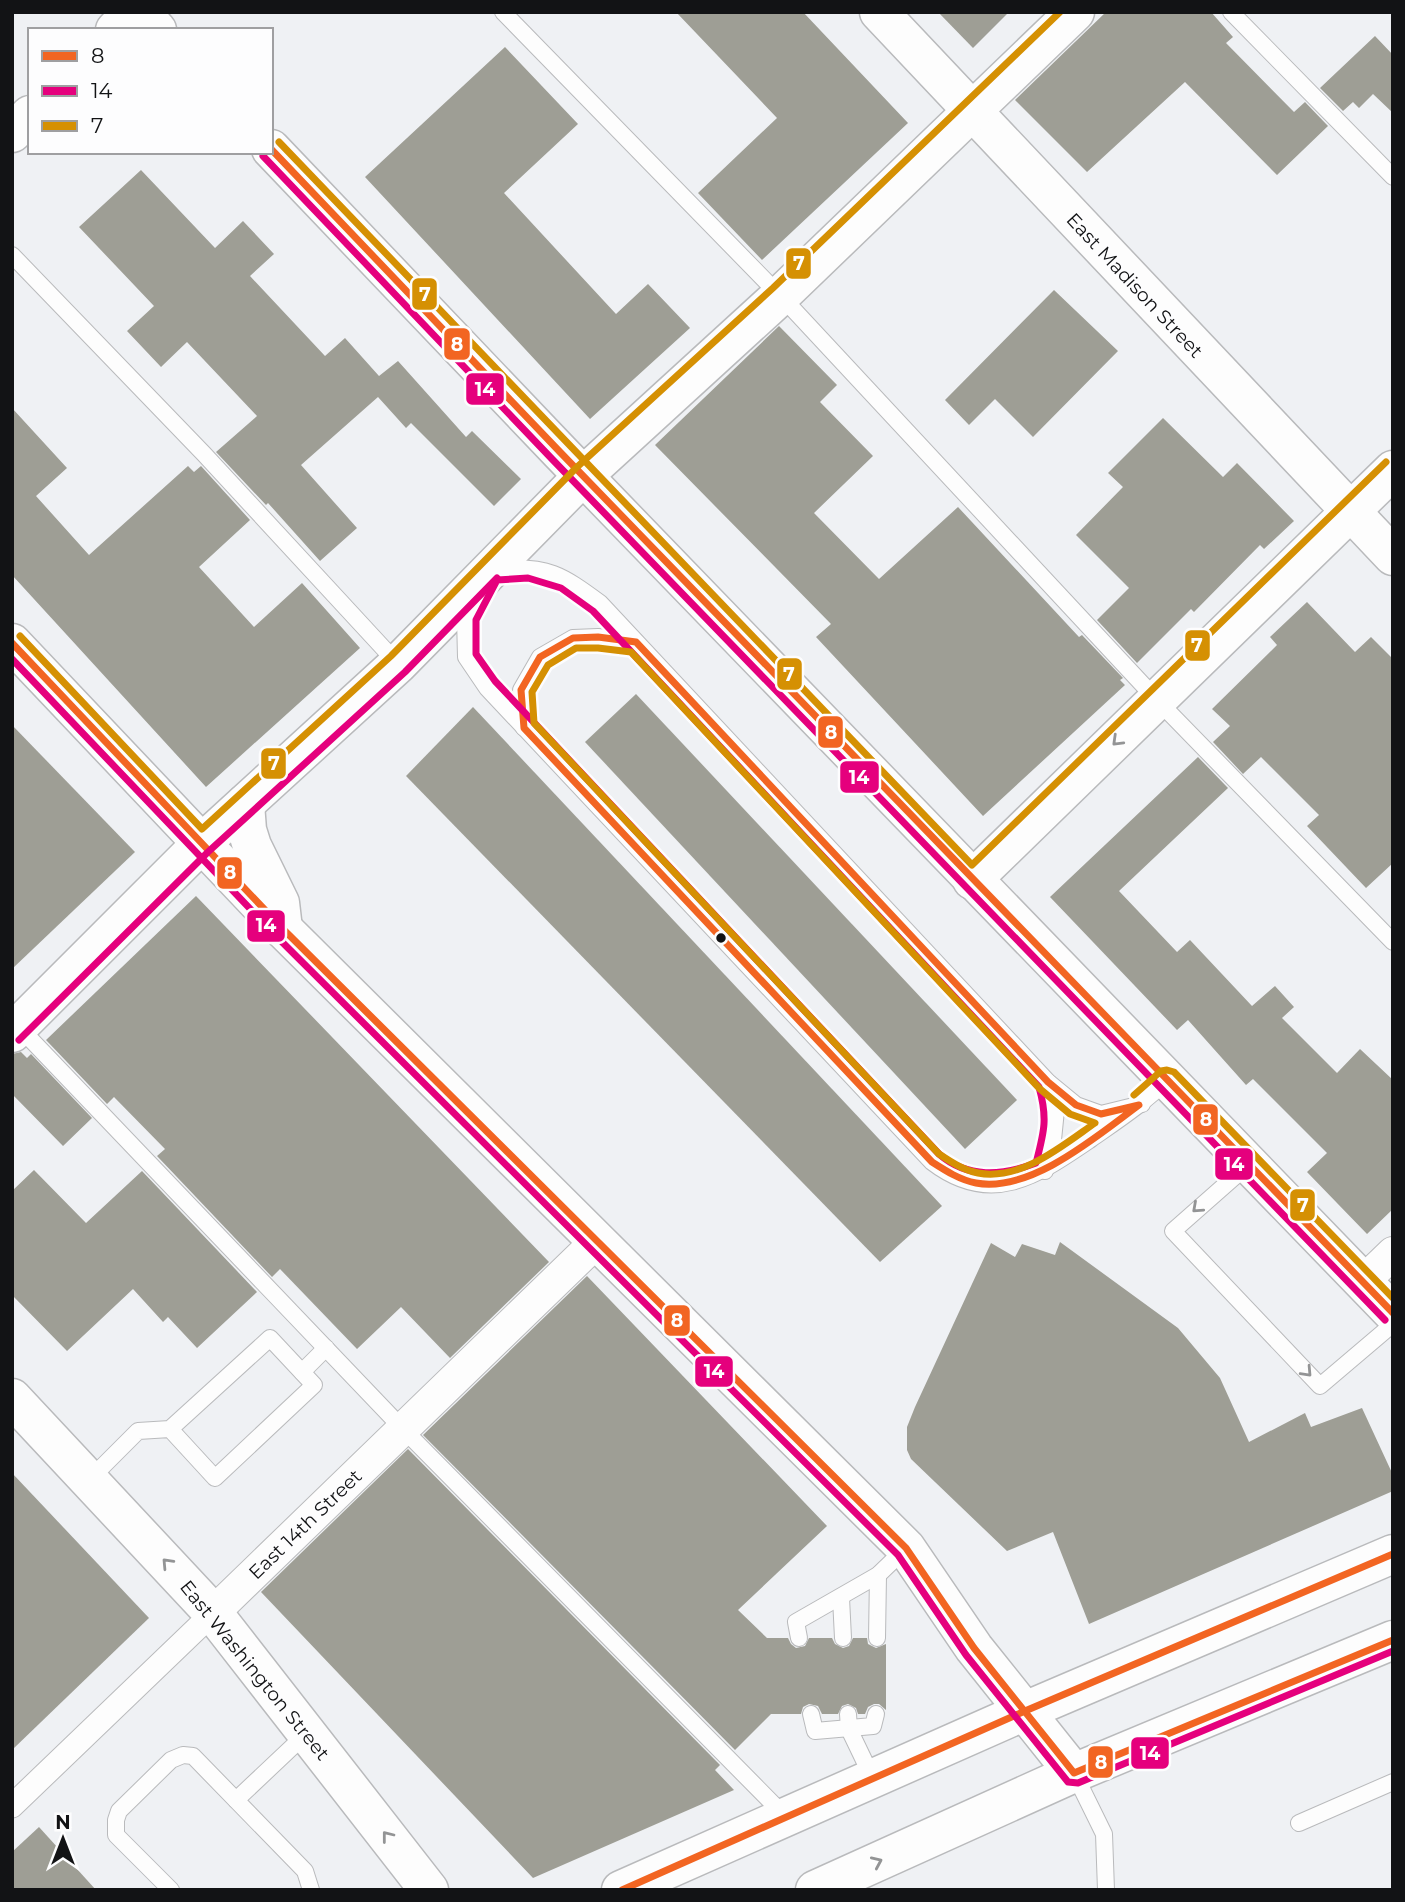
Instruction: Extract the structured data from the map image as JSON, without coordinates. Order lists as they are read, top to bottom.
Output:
{
  "streets": {
    "main road": ["East Madison Street", "East Washington Street"],
    "street": ["East 14th Street"]
  },
  "crossings": [
    ["East 14th Street", "East Washington Street"]
  ],
  "one_way": ["East Washington Street"],
  "lines": ["transit line 7", "transit line 8", "transit line 14"],
  "legend": ["8", "14", "7"],
  "north": "top"
}
